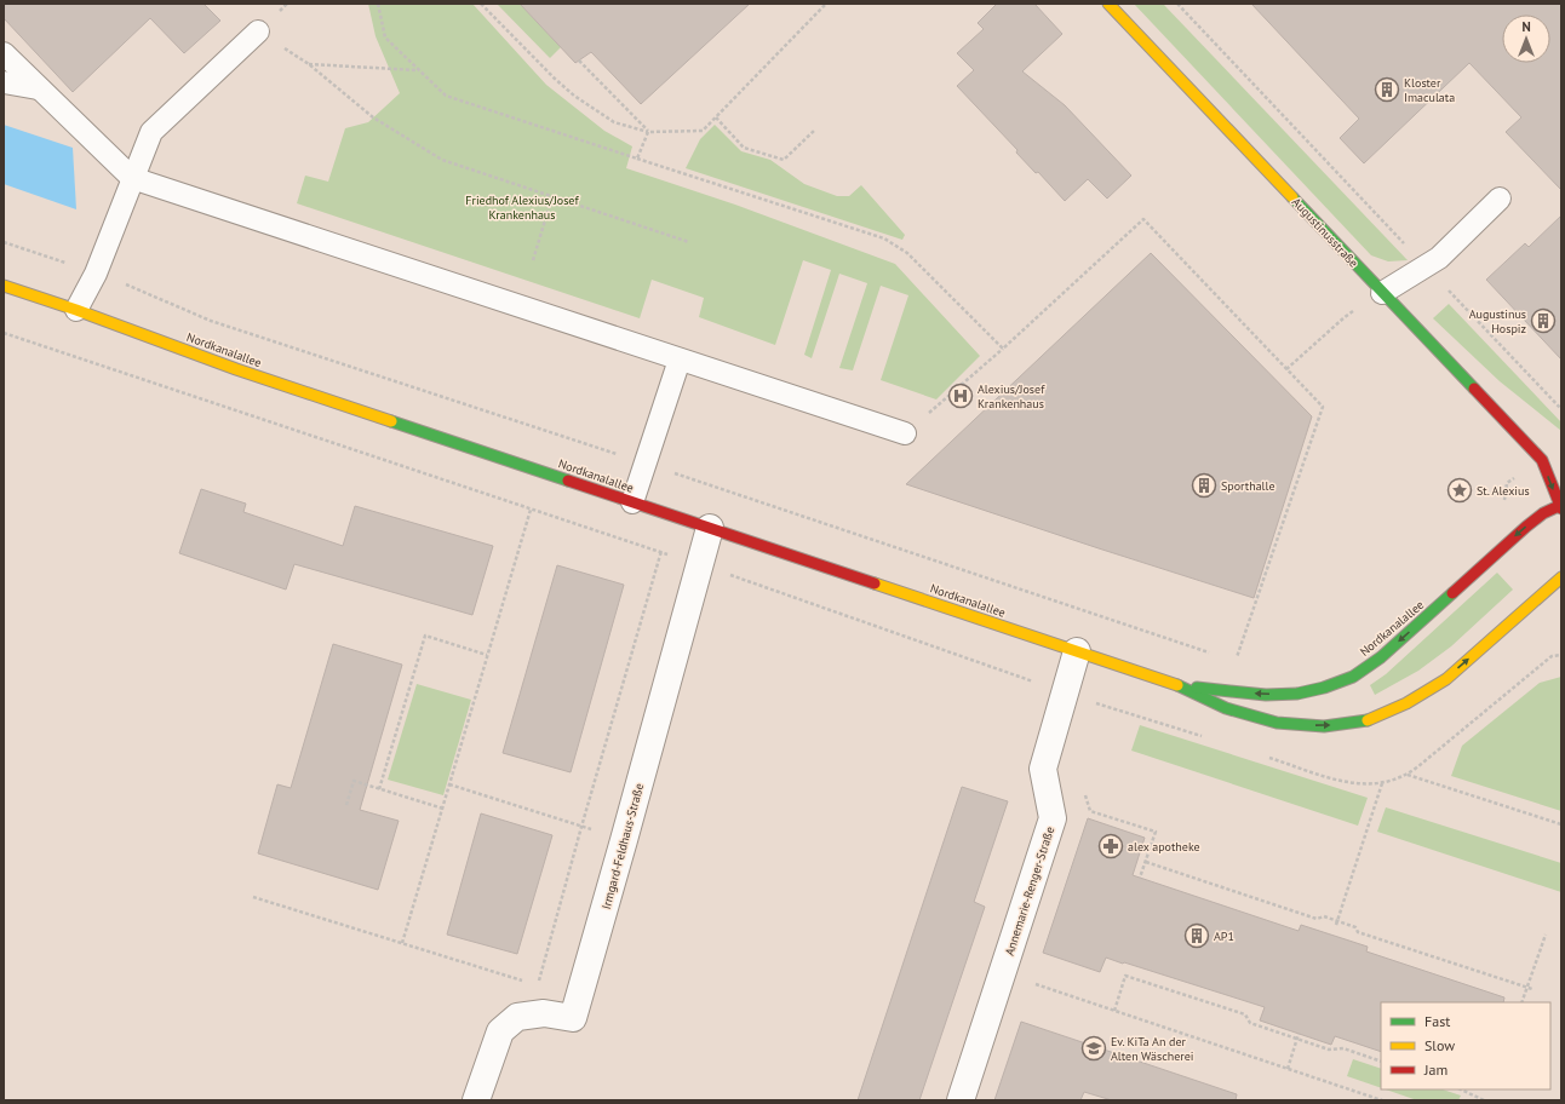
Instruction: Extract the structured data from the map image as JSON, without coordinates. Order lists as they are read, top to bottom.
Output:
{
  "streets": {
    "main road": ["Augustinusstraße", "Nordkanalallee"],
    "street": ["Irmgard-Feldhaus-Straße", "Annemarie-Renger-Straße"]
  },
  "crossings": [
    ["Augustinusstraße", "Nordkanalallee"],
    ["Nordkanalallee", "Irmgard-Feldhaus-Straße"],
    ["Nordkanalallee", "Annemarie-Renger-Straße"]
  ],
  "parks": ["Friedhof Alexius/Josef Krankenhaus"],
  "places": {
    "building": [
      "Kloster Imaculata",
      "Augustinus Hospiz",
      "Sporthalle",
      "AP1"
    ],
    "hospital": ["Alexius/Josef Krankenhaus"],
    "place": ["St. Alexius"],
    "pharmacy": ["alex apotheke"],
    "school or university": ["Ev. KiTa An der Alten Wäscherei"]
  },
  "legend": ["Fast", "Slow", "Jam"],
  "north": "top"
}
